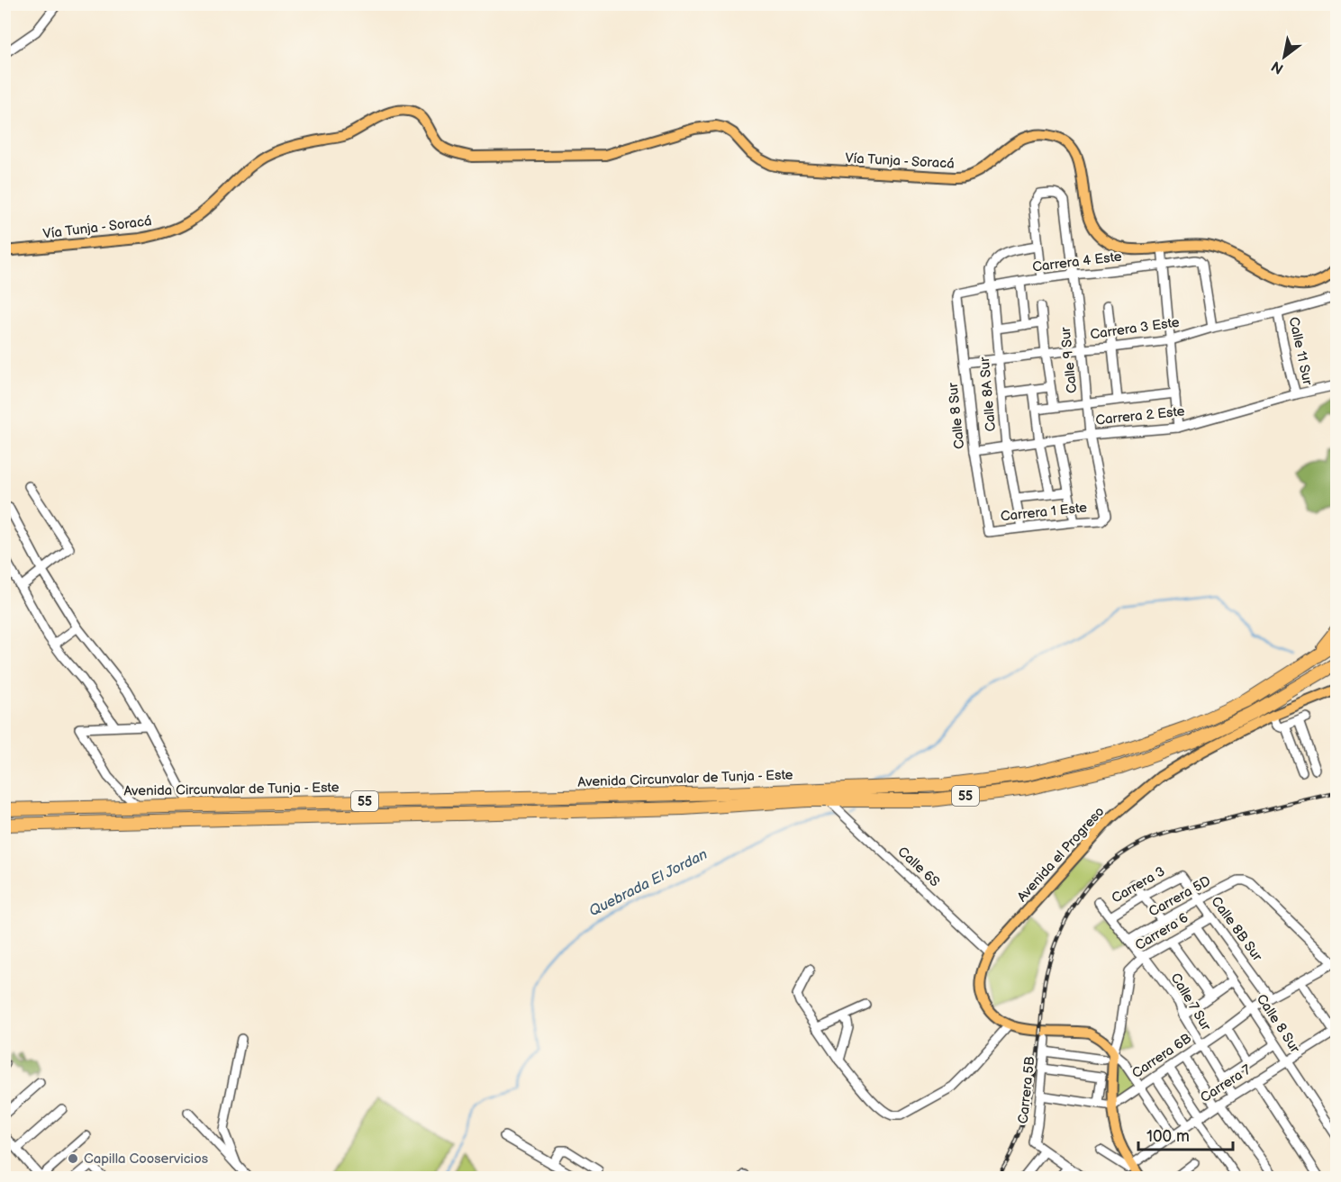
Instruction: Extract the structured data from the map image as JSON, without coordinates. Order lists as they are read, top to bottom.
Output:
{
  "streets": {
    "highway": ["Avenida Circunvalar de Tunja - Este", "55"],
    "main road": ["Vía Tunja - Soracá", "Avenida el Progreso"],
    "street": [
      "Carrera 4 Este",
      "Carrera 3 Este",
      "Calle 11 Sur",
      "Calle 9 Sur",
      "Calle 8A Sur",
      "Calle 8 Sur",
      "Carrera 2 Este",
      "Carrera 1 Este",
      "Calle 6S",
      "Carrera 3",
      "Carrera 5D",
      "Calle 8B Sur",
      "Carrera 6",
      "Calle 7 Sur",
      "Carrera 6B",
      "Carrera 7",
      "Carrera 5B"
    ]
  },
  "crossings": [
    ["Carrera 4 Este", "Calle 9 Sur"],
    ["Carrera 4 Este", "Calle 8A Sur"],
    ["Carrera 4 Este", "Calle 8 Sur"],
    ["Carrera 3 Este", "Calle 11 Sur"],
    ["Carrera 3 Este", "Calle 9 Sur"],
    ["Carrera 3 Este", "Calle 8A Sur"],
    ["Carrera 3 Este", "Calle 8 Sur"],
    ["Calle 11 Sur", "Carrera 2 Este"],
    ["Calle 9 Sur", "Calle 8A Sur"],
    ["Calle 9 Sur", "Carrera 2 Este"],
    ["Calle 9 Sur", "Carrera 1 Este"],
    ["Calle 8A Sur", "Carrera 2 Este"],
    ["Calle 8A Sur", "Carrera 1 Este"],
    ["Calle 8 Sur", "Carrera 2 Este"],
    ["Calle 8 Sur", "Carrera 1 Este"],
    ["Calle 8 Sur", "Carrera 6"],
    ["Calle 8 Sur", "Carrera 6B"],
    ["Calle 8 Sur", "Carrera 7"],
    ["Avenida Circunvalar de Tunja - Este", "Calle 6S"],
    ["Avenida el Progreso", "Calle 6S"],
    ["Avenida el Progreso", "Carrera 6"],
    ["Carrera 3", "Calle 8B Sur"],
    ["Carrera 3", "Calle 7 Sur"],
    ["Carrera 5D", "Calle 8B Sur"],
    ["Carrera 5D", "Calle 7 Sur"],
    ["Calle 8B Sur", "Carrera 6"],
    ["Carrera 6", "Calle 7 Sur"],
    ["Calle 7 Sur", "Carrera 6B"],
    ["Calle 7 Sur", "Carrera 7"]
  ],
  "water": ["Quebrada El Jordan"],
  "places": ["Capilla Cooservicios"],
  "scale_bar": "100 m",
  "north": "bottom left"
}
